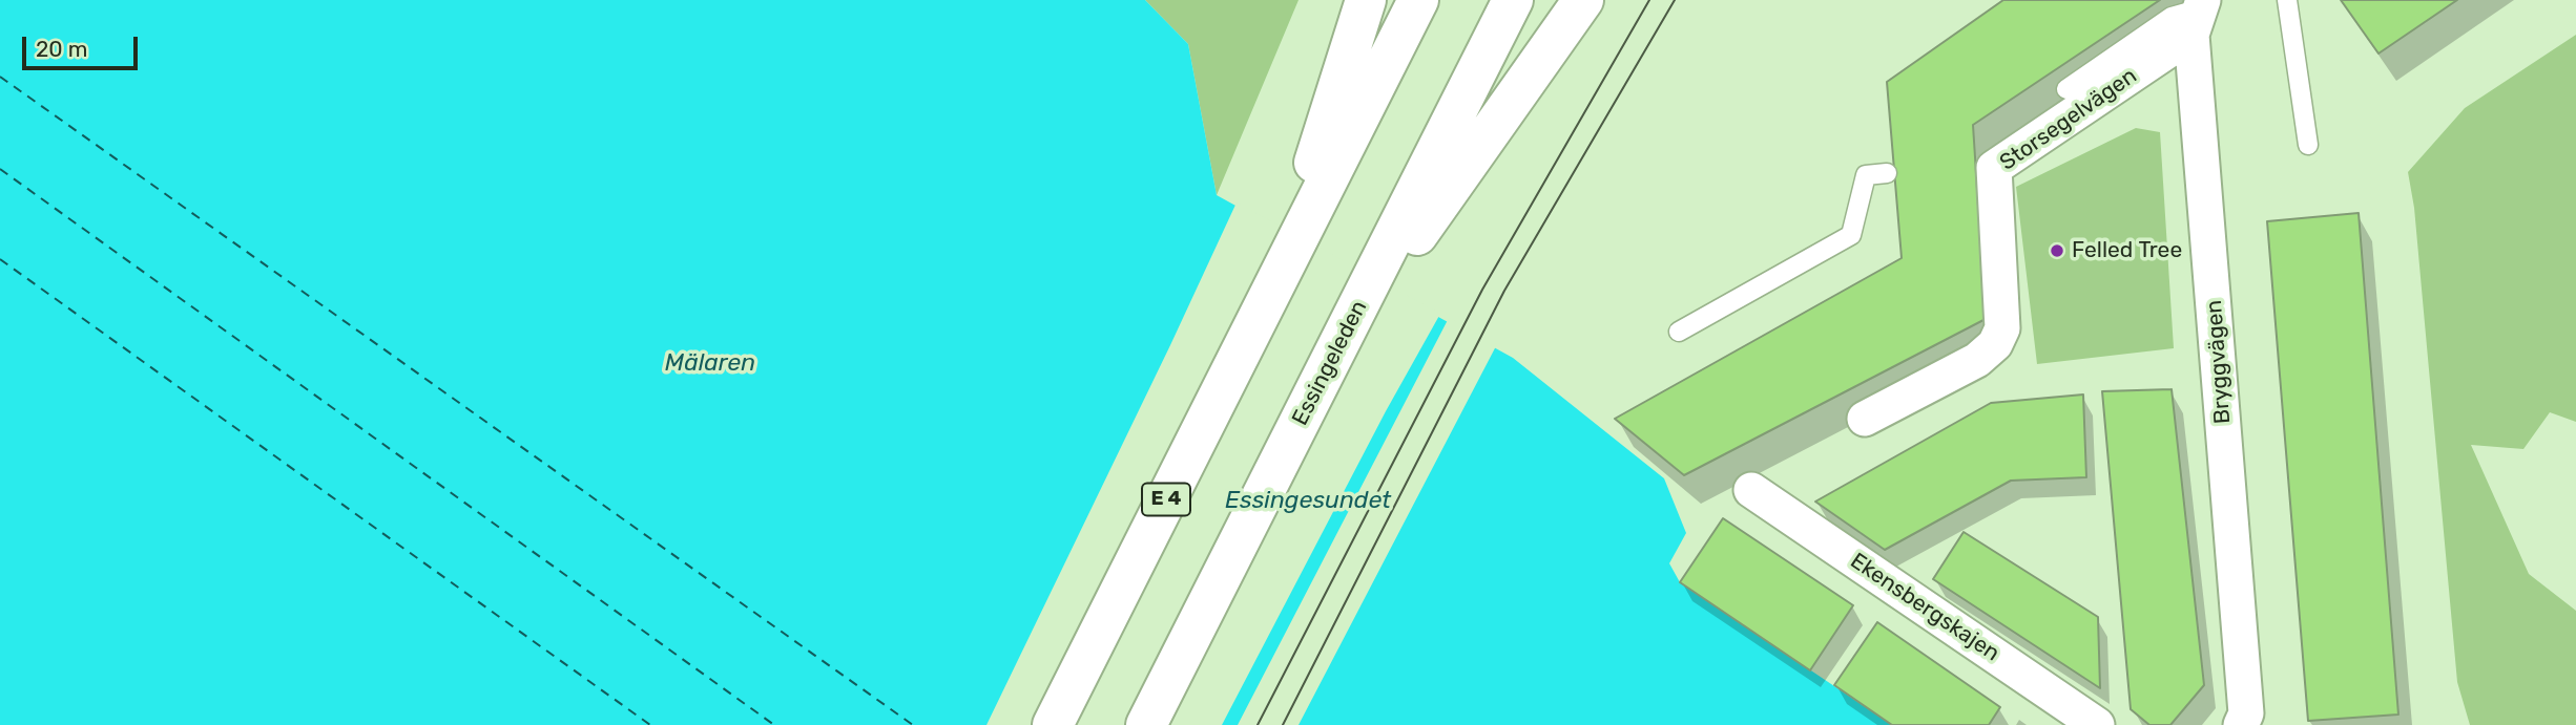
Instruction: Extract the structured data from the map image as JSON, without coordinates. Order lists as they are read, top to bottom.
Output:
{
  "streets": {
    "highway": ["Essingeleden", "E 4"],
    "street": ["Storsegelvägen", "Bryggvägen", "Ekensbergskajen"]
  },
  "crossings": [
    ["Storsegelvägen", "Bryggvägen"]
  ],
  "water": ["Mälaren", "Essingesundet"],
  "places": ["Felled Tree"],
  "scale_bar": "20 m"
}
